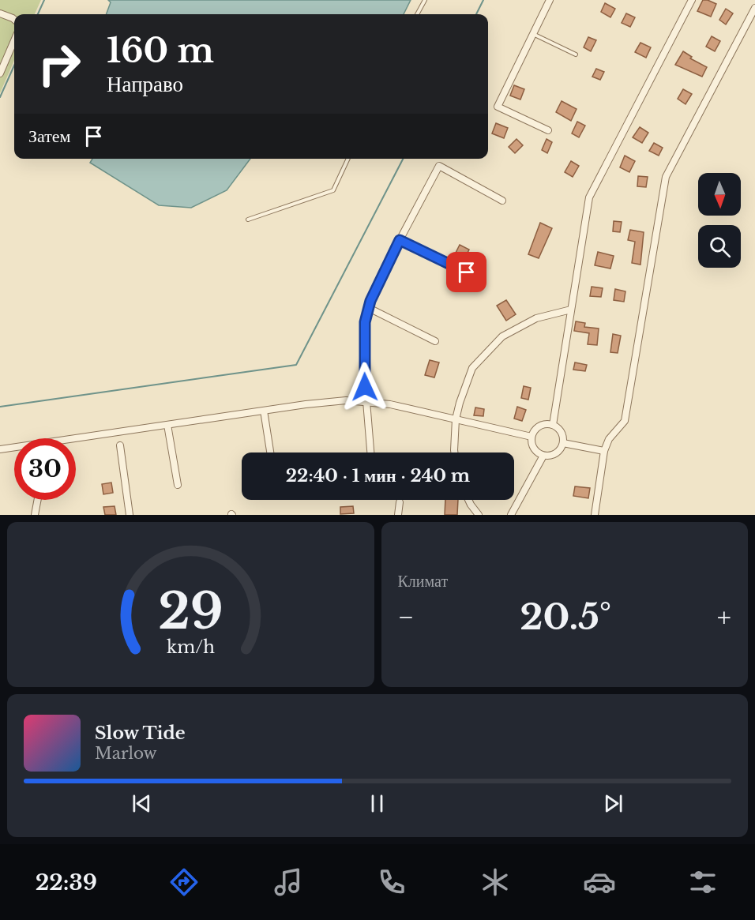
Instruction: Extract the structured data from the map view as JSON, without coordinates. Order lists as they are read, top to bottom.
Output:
{
  "north": "bottom",
  "page": {
    "turn": ["160 m", "Направо"],
    "then": "Затем",
    "limit": "30",
    "trip": "22:40 · 1 мин · 240 m",
    "tile": "Климат",
    "heat": ["−", "20.5°", "+"],
    "song": ["Slow Tide", "Marlow"],
    "tabs": "22:39",
    "gauge": ["29", "km/h"]
  }
}
